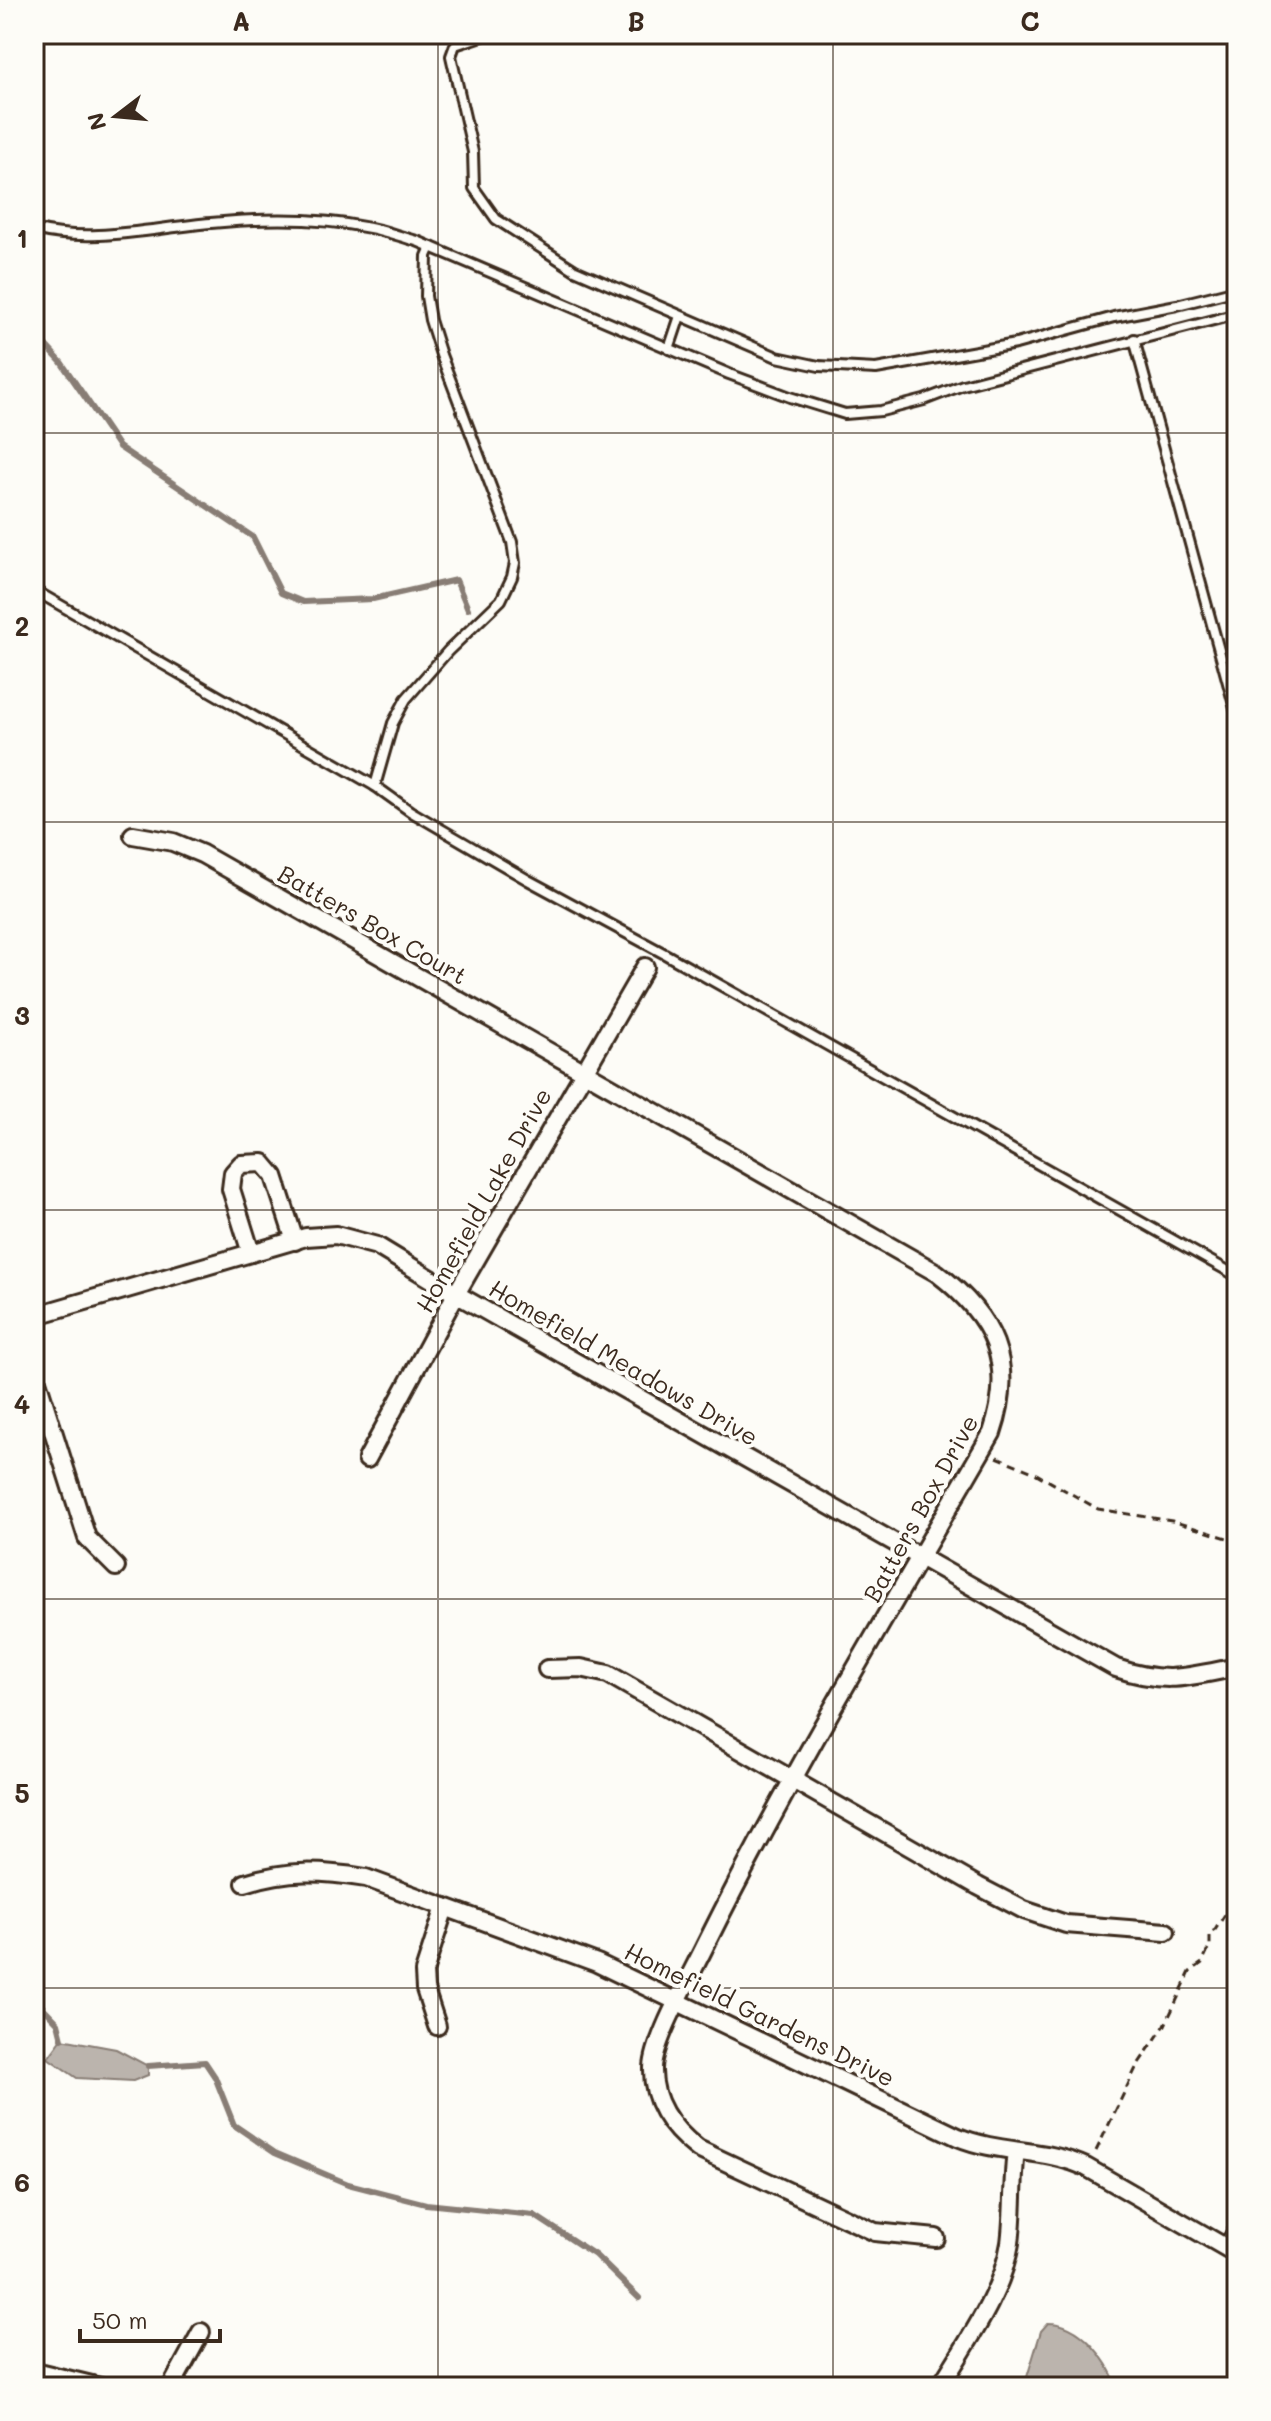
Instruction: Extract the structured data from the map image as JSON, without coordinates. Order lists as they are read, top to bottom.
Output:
{
  "streets": {
    "street": [
      "Batters Box Court",
      "Homefield Lake Drive",
      "Homefield Meadows Drive",
      "Batters Box Drive",
      "Homefield Gardens Drive"
    ]
  },
  "crossings": [
    ["Batters Box Court", "Homefield Lake Drive"],
    ["Batters Box Court", "Batters Box Drive"],
    ["Homefield Lake Drive", "Homefield Meadows Drive"],
    ["Homefield Lake Drive", "Batters Box Drive"],
    ["Homefield Meadows Drive", "Batters Box Drive"],
    ["Batters Box Drive", "Homefield Gardens Drive"]
  ],
  "scale_bar": "50 m",
  "north": "left",
  "grid": {
    "columns": ["A", "B", "C"],
    "rows": [
      "1",
      "2",
      "3",
      "4",
      "5",
      "6"
    ]
  }
}
